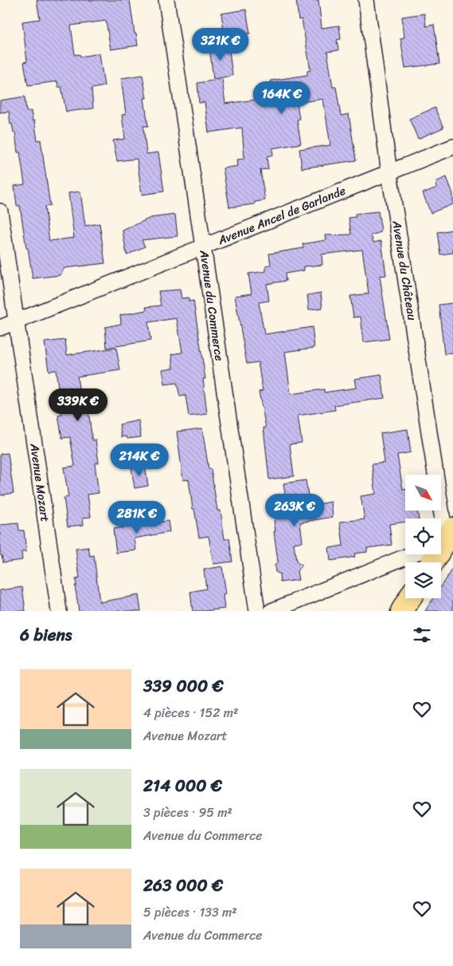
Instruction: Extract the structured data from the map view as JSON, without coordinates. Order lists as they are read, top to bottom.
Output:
{
  "streets": {
    "street": [
      "Avenue Ancel de Garlande",
      "Avenue du Château",
      "Avenue du Commerce",
      "Avenue Mozart"
    ]
  },
  "crossings": [
    ["Avenue Ancel de Garlande", "Avenue du Château"],
    ["Avenue Ancel de Garlande", "Avenue du Commerce"],
    ["Avenue Ancel de Garlande", "Avenue Mozart"]
  ],
  "north": "bottom right",
  "page": {
    "price": [
      "321K €",
      "164K €",
      "339K €",
      "214K €",
      "263K €",
      "281K €"
    ],
    "heading": "6 biens",
    "list": [
      {
        "name": "339 000 €",
        "note": "4 pièces · 152 m² · Avenue Mozart"
      },
      {
        "name": "214 000 €",
        "note": "3 pièces · 95 m² · Avenue du Commerce"
      },
      {
        "name": "263 000 €",
        "note": "5 pièces · 133 m² · Avenue du Commerce"
      }
    ]
  }
}
